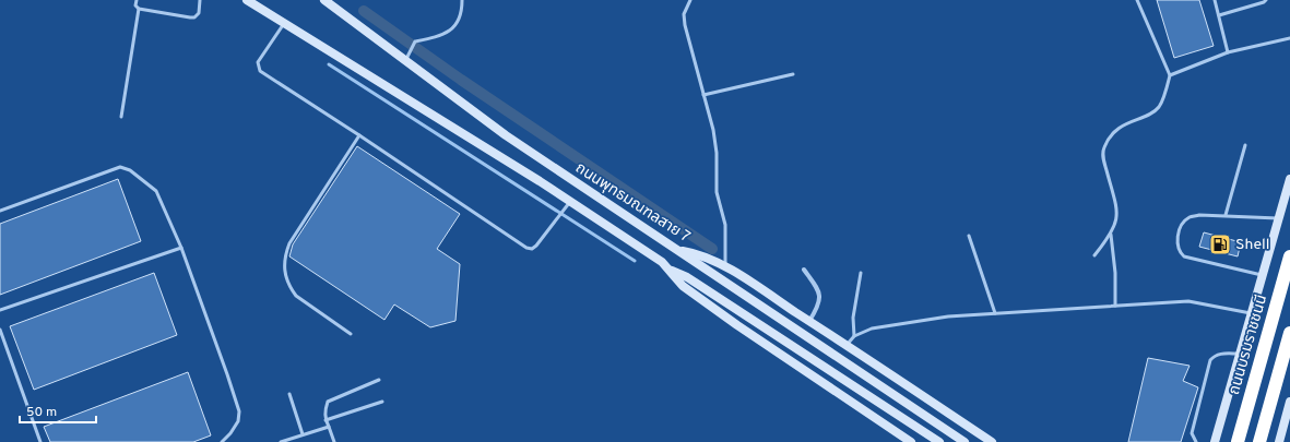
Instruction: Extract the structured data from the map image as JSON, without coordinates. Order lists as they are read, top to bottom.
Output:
{
  "streets": {
    "highway": ["ถนนบรมราชชนนี"],
    "main road": ["ถนนพุทธมณฑลสาย 7"]
  },
  "places": {
    "fuel station": ["Shell"]
  },
  "scale_bar": "50 m"
}
